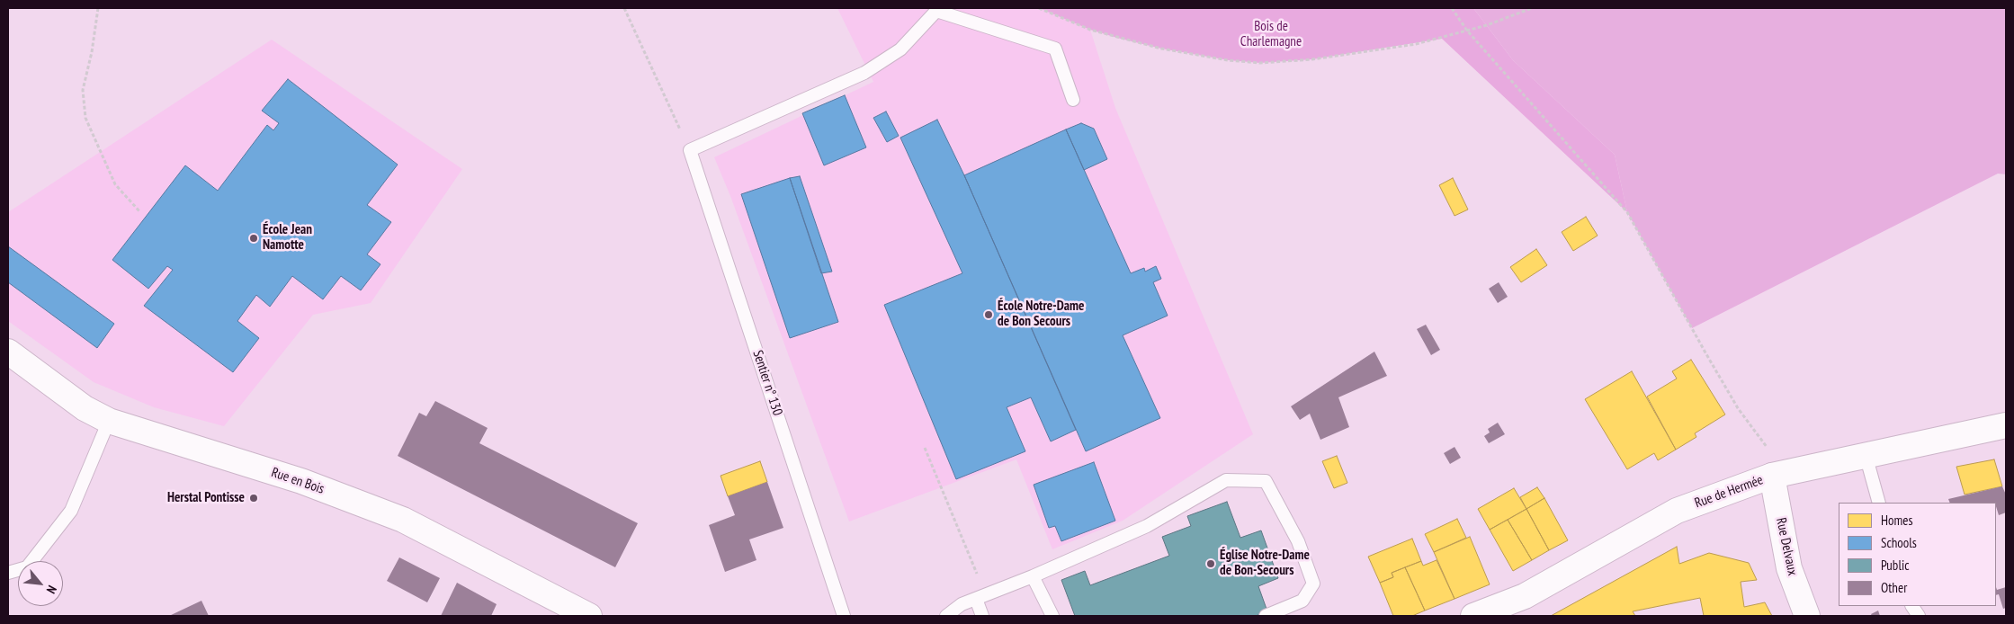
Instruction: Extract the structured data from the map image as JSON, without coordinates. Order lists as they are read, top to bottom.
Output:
{
  "streets": {
    "street": ["Rue en Bois", "Rue de Hermée", "Rue Delvaux"],
    "lane": ["Sentier n° 130"]
  },
  "crossings": [
    ["Rue de Hermée", "Rue Delvaux"]
  ],
  "parks": ["Bois de Charlemagne"],
  "places": [
    "École Jean Namotte",
    "École Notre-Dame de Bon Secours",
    "Herstal Pontisse",
    "Église Notre-Dame de Bon-Secours"
  ],
  "legend": [
    "Homes",
    "Schools",
    "Public",
    "Other"
  ],
  "north": "bottom right"
}
